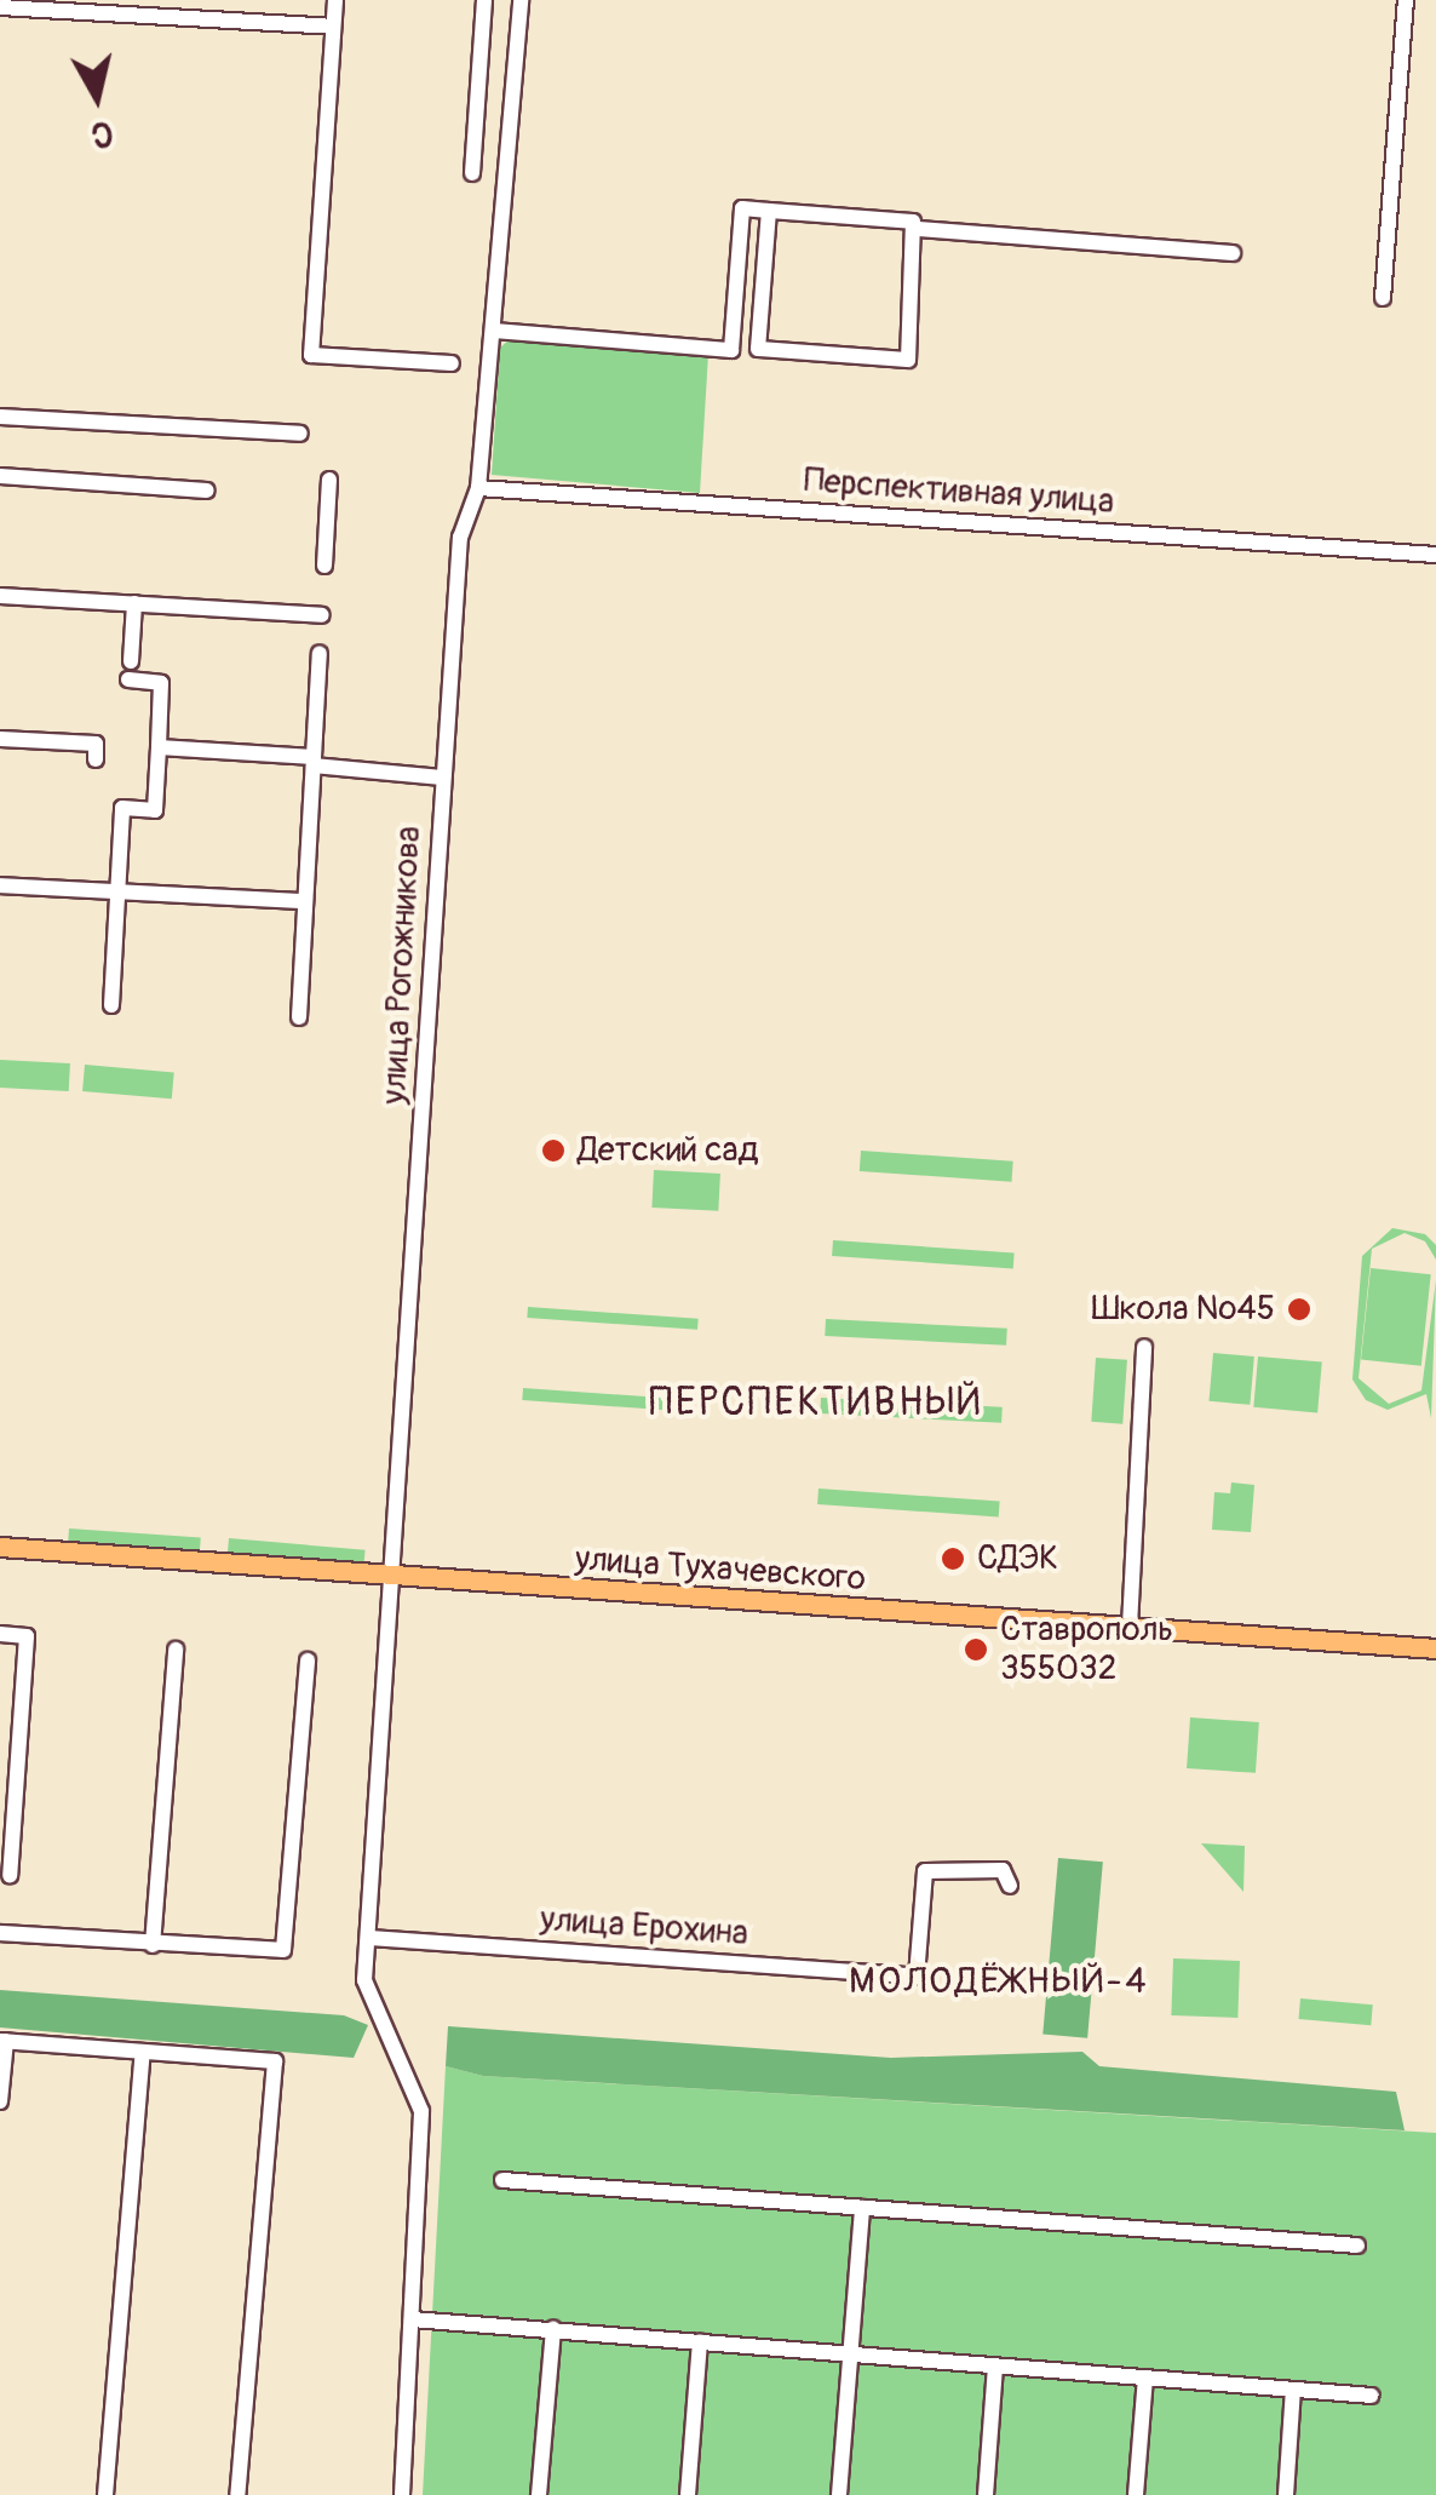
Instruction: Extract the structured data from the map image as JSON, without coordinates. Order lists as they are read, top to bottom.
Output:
{
  "streets": {
    "main road": ["улица Тухачевского"],
    "street": ["Перспективная улица", "улица Рогожникова", "улица Ерохина"]
  },
  "crossings": [
    ["Перспективная улица", "улица Рогожникова"],
    ["улица Рогожникова", "улица Тухачевского"],
    ["улица Рогожникова", "улица Ерохина"]
  ],
  "districts": ["ПЕРСПЕКТИВНЫЙ", "МОЛОДЁЖНЫЙ-4"],
  "places": [
    "Детский сад",
    "Школа №45",
    "СДЭК",
    "Ставрополь 355032"
  ],
  "north": "bottom"
}
